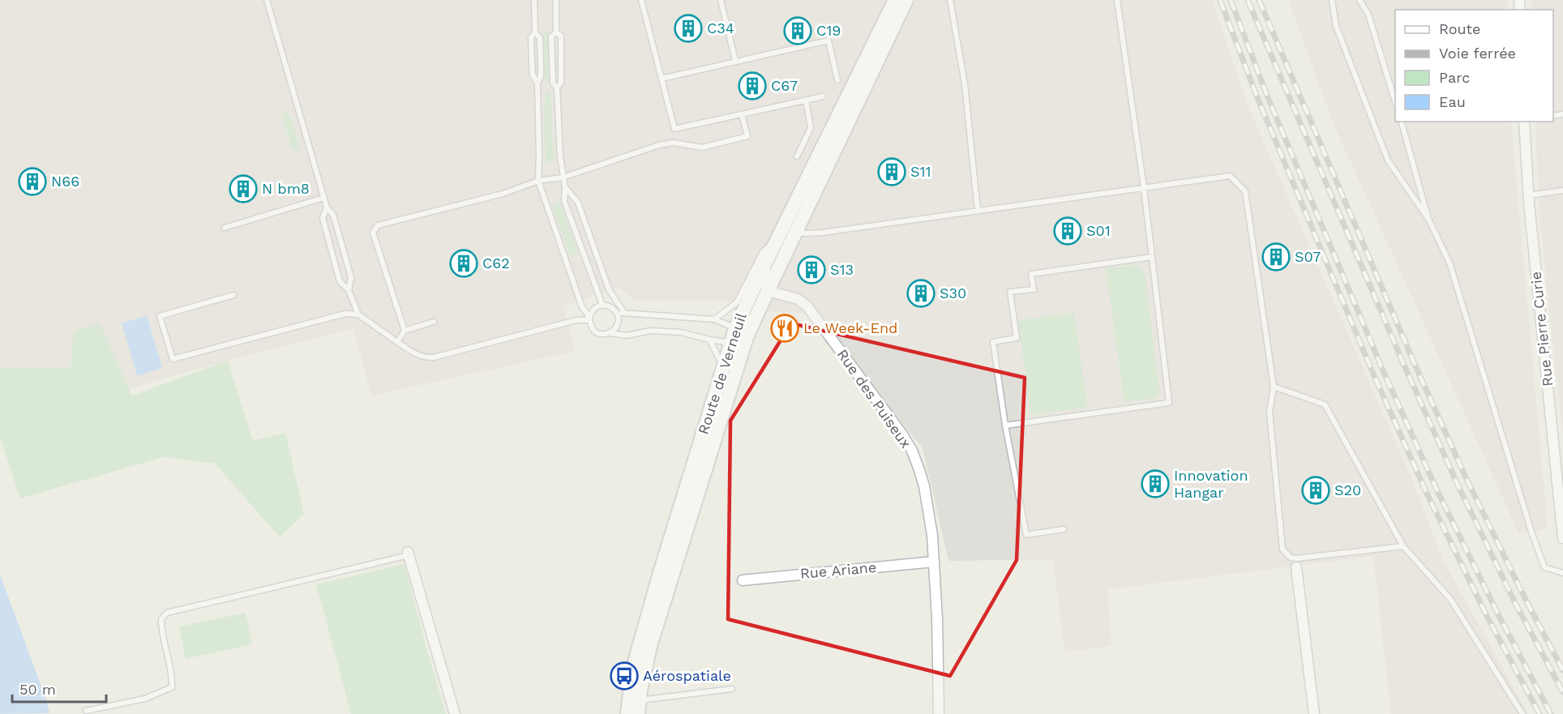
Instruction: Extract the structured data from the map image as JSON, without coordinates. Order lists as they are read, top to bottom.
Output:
{
  "streets": {
    "main road": ["Route de Verneuil"],
    "street": ["Rue Pierre Curie", "Rue des Puiseux", "Rue Ariane"]
  },
  "crossings": [
    ["Route de Verneuil", "Rue des Puiseux"],
    ["Rue des Puiseux", "Rue Ariane"]
  ],
  "places": {
    "building": [
      "C34",
      "C19",
      "C67",
      "S11",
      "N66",
      "N bm8",
      "S01",
      "S07",
      "C62",
      "S13",
      "S30",
      "Innovation Hangar",
      "S20"
    ],
    "restaurant": ["Le Week-End"],
    "bus stop": ["Aérospatiale"]
  },
  "legend": [
    "Route",
    "Voie ferrée",
    "Parc",
    "Eau"
  ],
  "scale_bar": "50 m"
}
